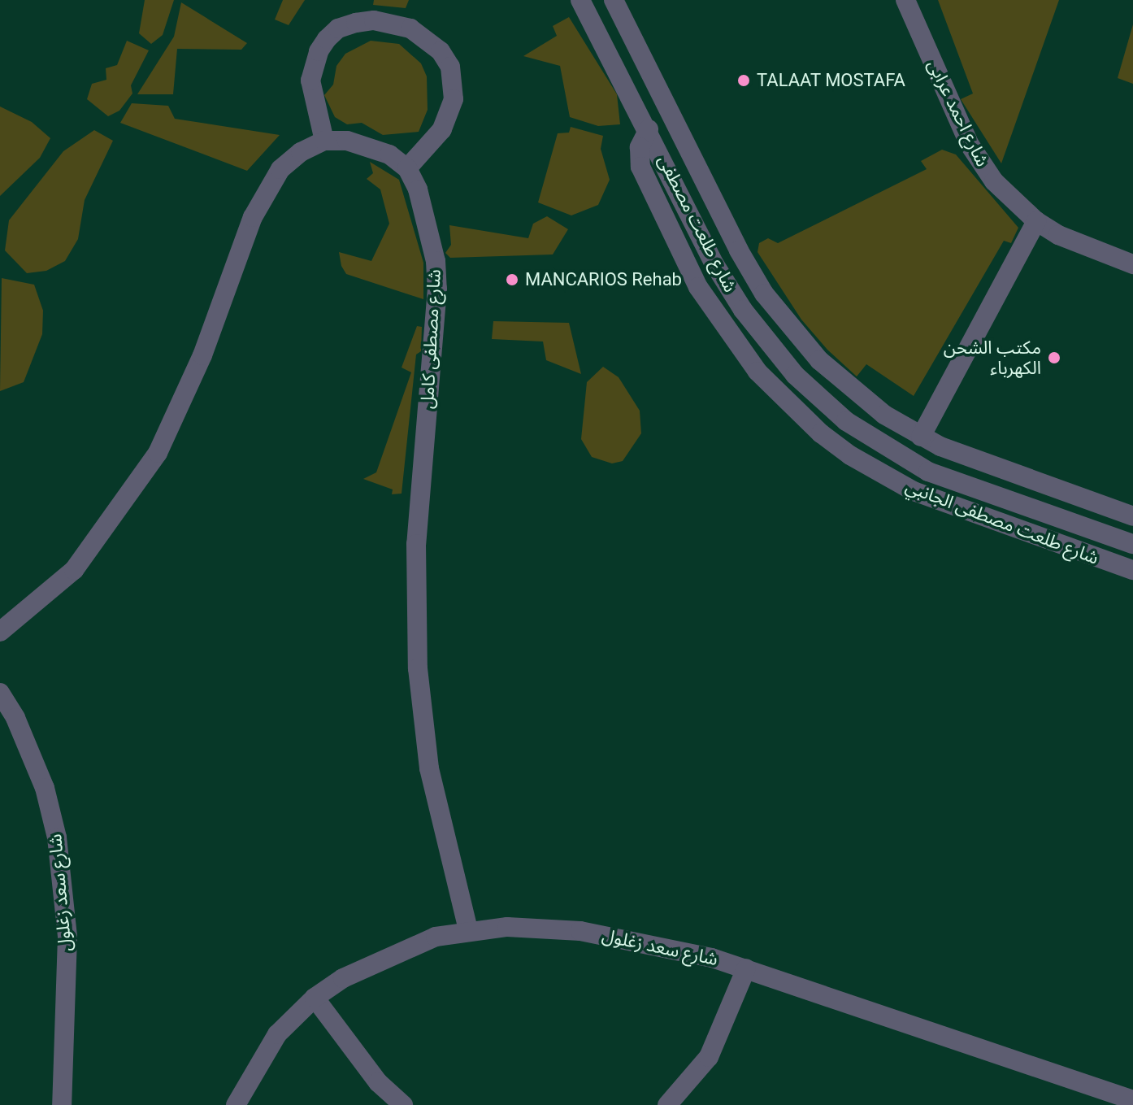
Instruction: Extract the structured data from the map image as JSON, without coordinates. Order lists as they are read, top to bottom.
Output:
{
  "streets": {
    "street": [
      "شارع احمد عرابى",
      "شارع طلعت مصطفى",
      "شارع مصطفى كامل",
      "شارع طلعت مصطفى الجانبي",
      "شارع سعد زغلول"
    ]
  },
  "crossings": [
    ["شارع طلعت مصطفى", "شارع طلعت مصطفى الجانبي"],
    ["شارع مصطفى كامل", "شارع سعد زغلول"]
  ],
  "places": ["TALAAT MOSTAFA", "MANCARIOS Rehab", "مكتب الشحن الكهرباء"]
}
